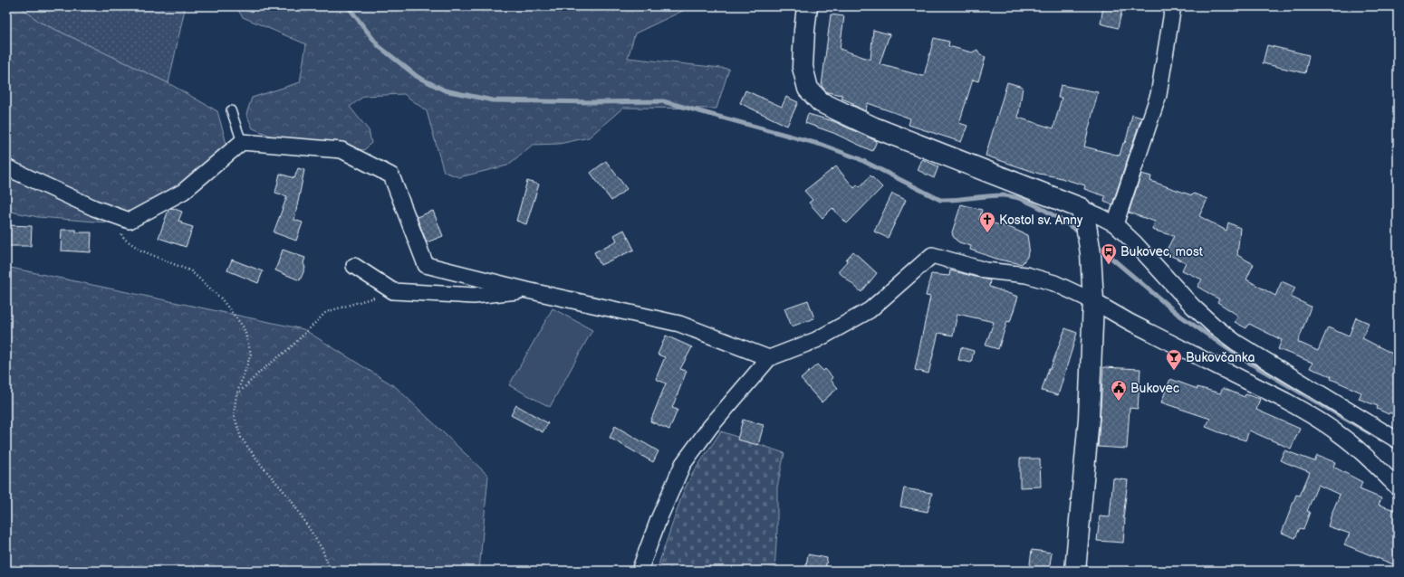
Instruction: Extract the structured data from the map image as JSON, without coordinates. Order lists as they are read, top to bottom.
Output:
{
  "places": {
    "church": ["Kostol sv. Anny"],
    "bus stop": ["Bukovec, most"],
    "bar": ["Bukovčanka"],
    "public building": ["Bukovec"]
  }
}
